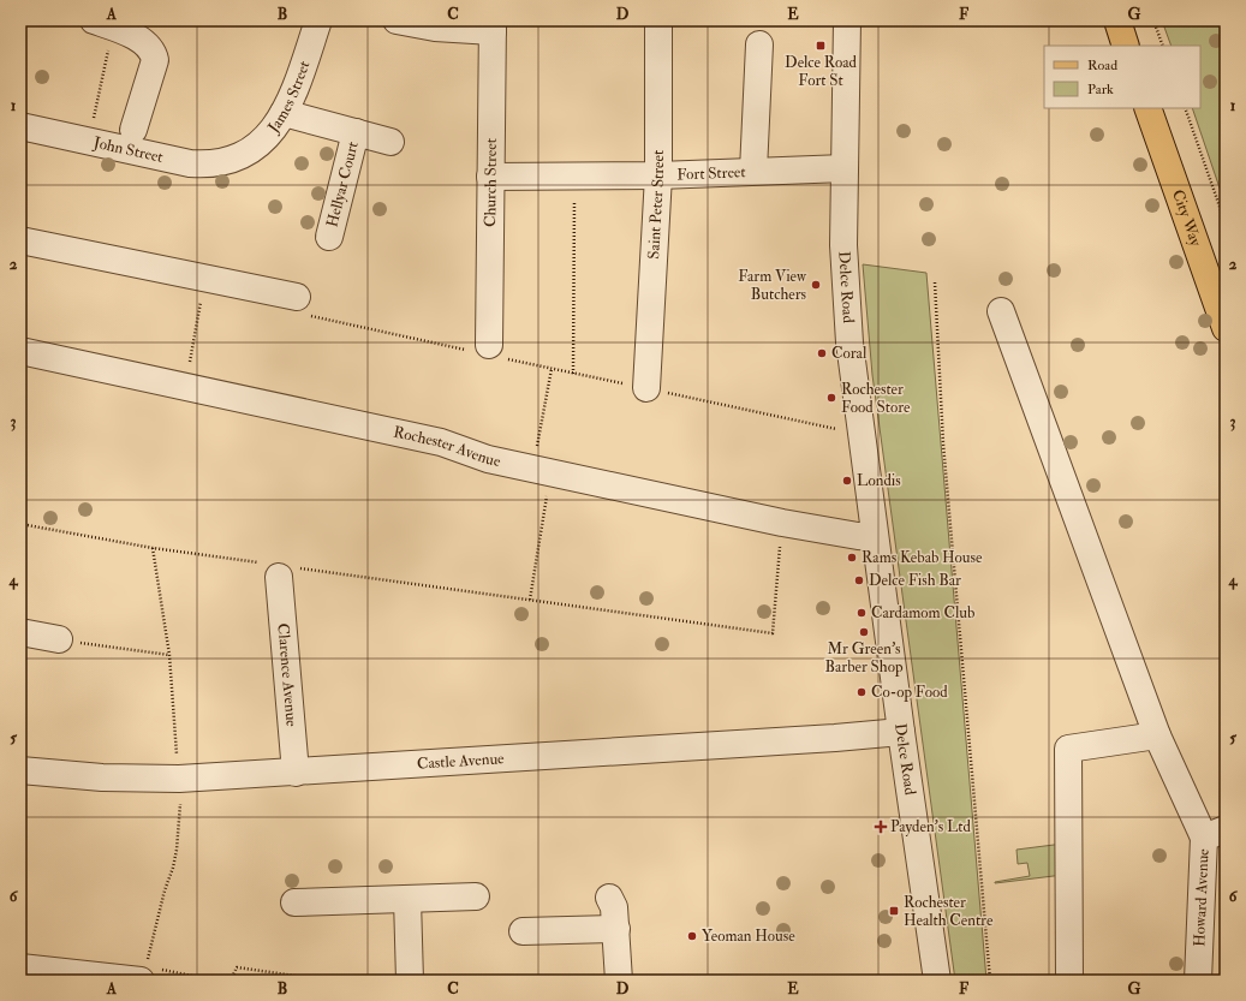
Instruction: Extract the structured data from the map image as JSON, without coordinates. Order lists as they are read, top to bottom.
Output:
{
  "streets": {
    "main road": ["City Way"],
    "street": [
      "James Street",
      "John Street",
      "Fort Street",
      "Church Street",
      "Hellyar Court",
      "Saint Peter Street",
      "Delce Road",
      "Rochester Avenue",
      "Clarence Avenue",
      "Castle Avenue",
      "Howard Avenue"
    ]
  },
  "crossings": [
    ["James Street", "John Street"],
    ["James Street", "Hellyar Court"],
    ["Fort Street", "Church Street"],
    ["Fort Street", "Saint Peter Street"],
    ["Fort Street", "Delce Road"],
    ["Delce Road", "Rochester Avenue"],
    ["Delce Road", "Castle Avenue"],
    ["Clarence Avenue", "Castle Avenue"]
  ],
  "places": {
    "transit": ["Delce Road Fort St", "Rochester Health Centre"],
    "other": [
      "Farm View Butchers",
      "Coral",
      "Rochester Food Store",
      "Londis",
      "Rams Kebab House",
      "Delce Fish Bar",
      "Cardamom Club",
      "Mr Green's Barber Shop",
      "Co-op Food",
      "Yeoman House"
    ],
    "health": ["Payden's Ltd"]
  },
  "legend": ["Road", "Park"],
  "grid": {
    "columns": [
      "A",
      "B",
      "C",
      "D",
      "E",
      "F",
      "G"
    ],
    "rows": [
      "1",
      "2",
      "3",
      "4",
      "5",
      "6"
    ]
  }
}
